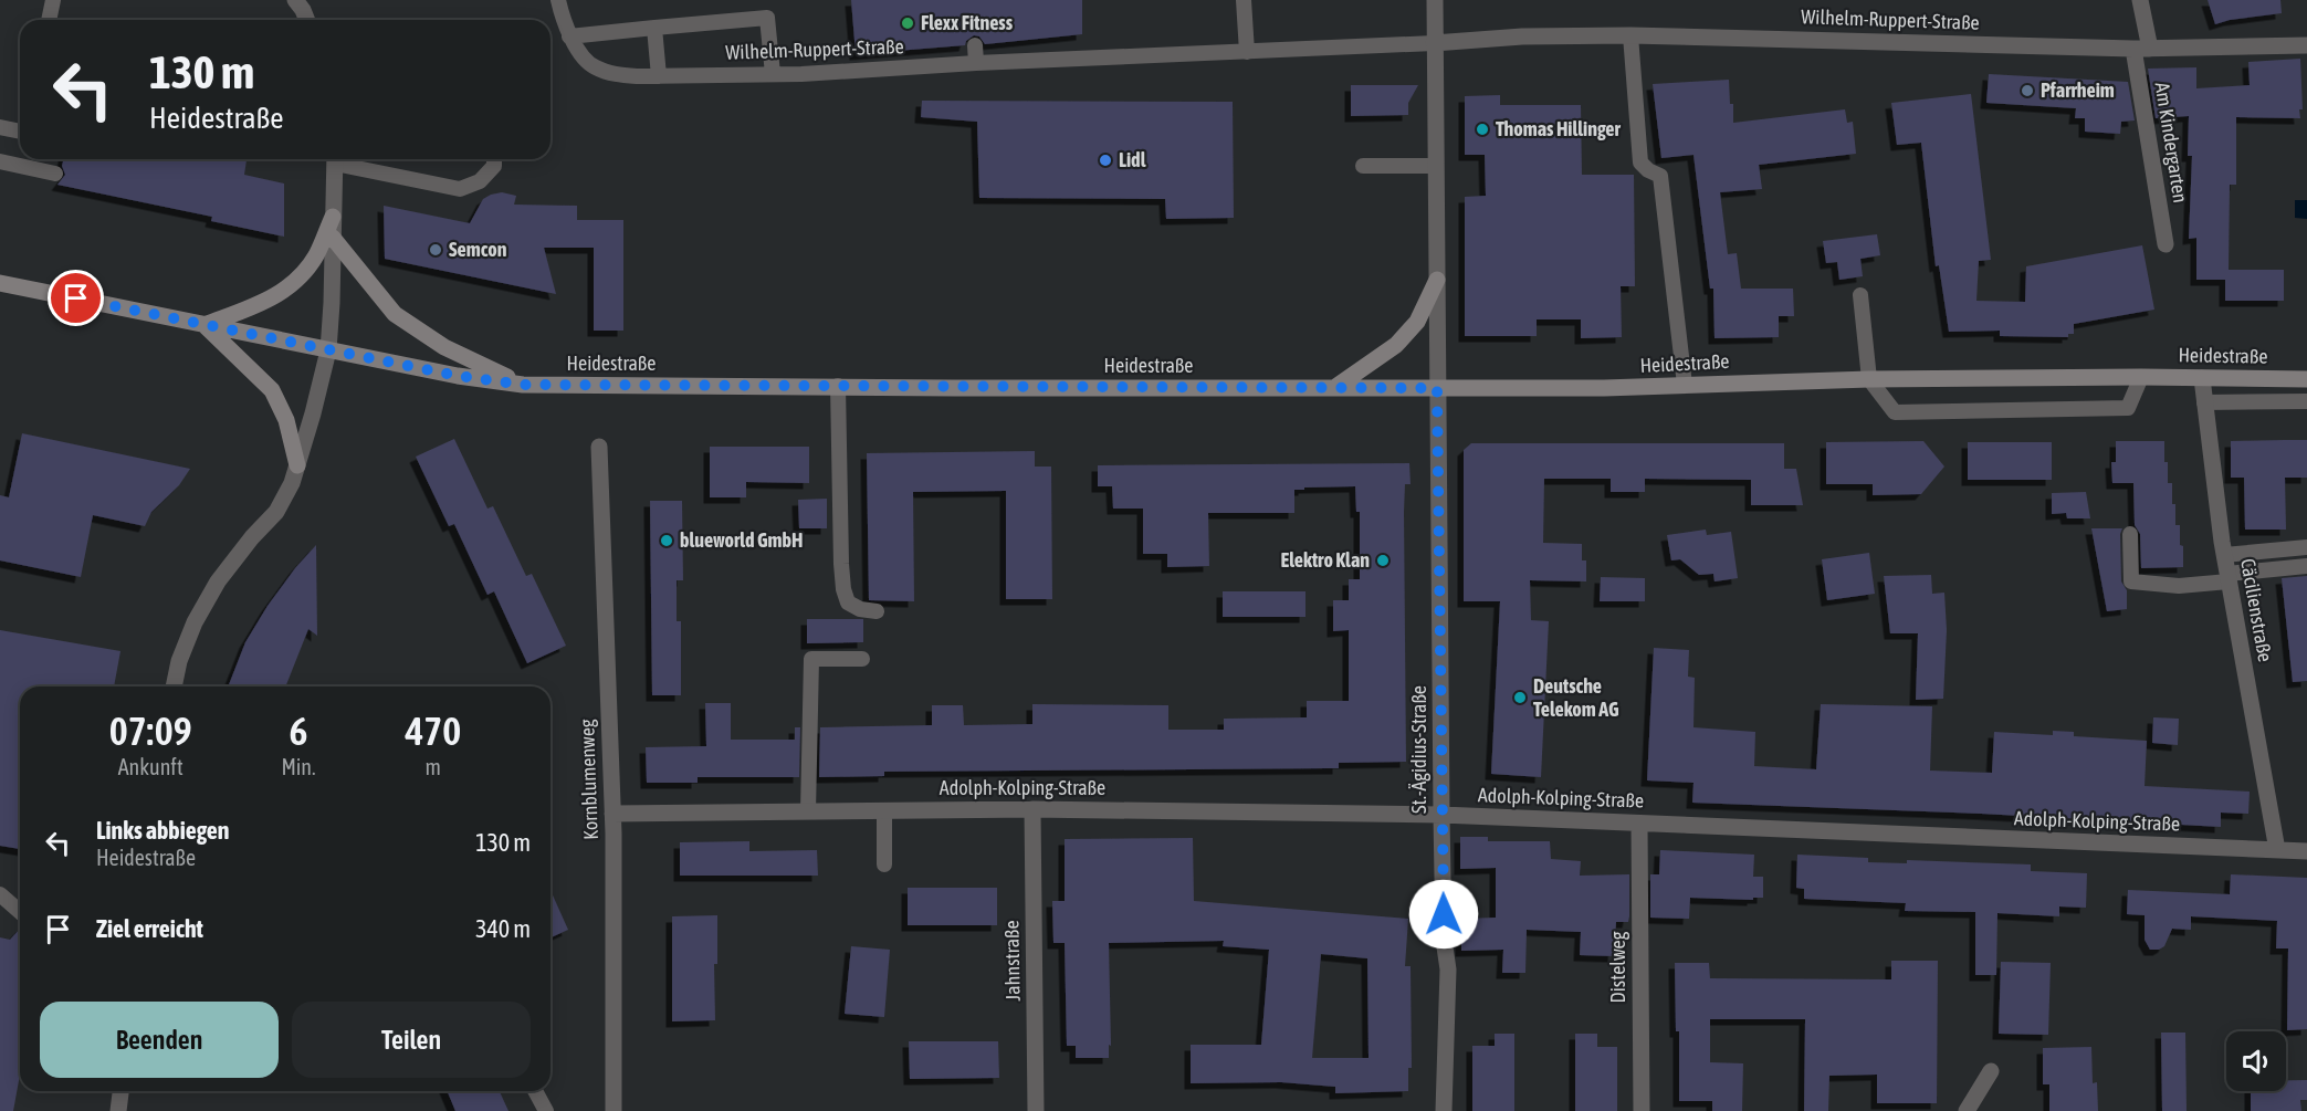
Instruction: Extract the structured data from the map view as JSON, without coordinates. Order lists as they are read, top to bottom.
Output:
{
  "streets": {
    "main road": ["Heidestraße"],
    "street": [
      "Wilhelm-Ruppert-Straße",
      "Am Kindergarten",
      "Cäcilienstraße",
      "St.-Ägidius-Straße",
      "Kornblumenweg",
      "Adolph-Kolping-Straße",
      "Jahnstraße",
      "Distelweg"
    ]
  },
  "crossings": [
    ["Wilhelm-Ruppert-Straße", "Am Kindergarten"],
    ["Heidestraße", "Cäcilienstraße"],
    ["Heidestraße", "St.-Ägidius-Straße"],
    ["Cäcilienstraße", "Adolph-Kolping-Straße"],
    ["St.-Ägidius-Straße", "Adolph-Kolping-Straße"],
    ["Kornblumenweg", "Adolph-Kolping-Straße"],
    ["Adolph-Kolping-Straße", "Jahnstraße"],
    ["Adolph-Kolping-Straße", "Distelweg"]
  ],
  "places": [
    "Flexx Fitness",
    "Pfarrheim",
    "Thomas Hillinger",
    "Lidl",
    "Semcon",
    "blueworld GmbH",
    "Elektro Klan",
    "Deutsche Telekom AG"
  ],
  "page": {
    "turn": ["130 m", "Heidestraße"],
    "eta": [
      "07:09",
      "Ankunft",
      "6",
      "Min.",
      "470",
      "m"
    ],
    "list": [
      {
        "name": "Links abbiegen",
        "note": "Heidestraße",
        "value": "130 m"
      },
      {
        "name": "Ziel erreicht",
        "value": "340 m"
      }
    ],
    "buttons": ["Beenden", "Teilen"]
  }
}
